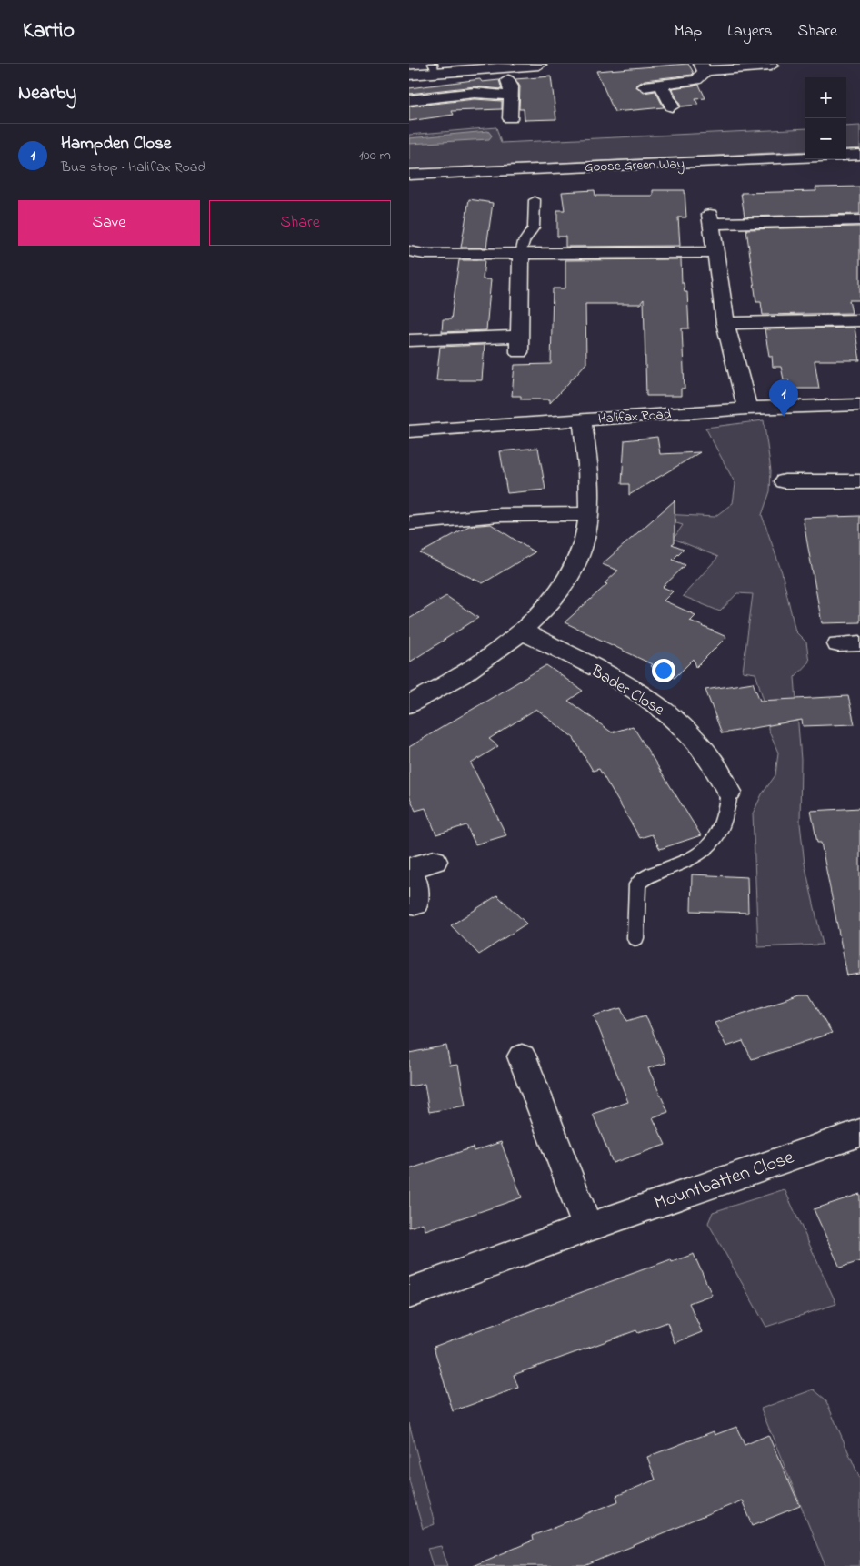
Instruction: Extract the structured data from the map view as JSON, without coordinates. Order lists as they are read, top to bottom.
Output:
{
  "streets": {
    "street": [
      "Goose Green Way",
      "Halifax Road",
      "Bader Close",
      "Mountbatten Close"
    ]
  },
  "page": {
    "header": "Kartio",
    "nav": ["Map", "Layers", "Share"],
    "heading": "Nearby",
    "map_buttons": ["+", "−"],
    "list": [
      {
        "mark": "1",
        "name": "Hampden Close",
        "note": "Bus stop · Halifax Road",
        "value": "100 m"
      }
    ],
    "buttons": ["Save", "Share"],
    "pins": "1"
  }
}
